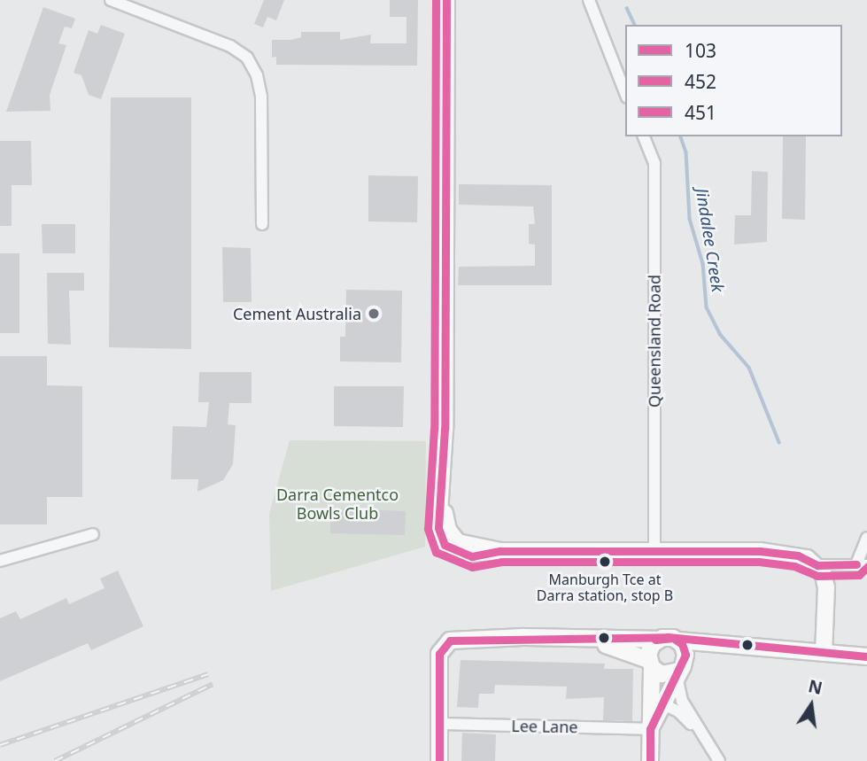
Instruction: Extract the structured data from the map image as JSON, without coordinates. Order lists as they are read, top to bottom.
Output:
{
  "streets": {
    "street": ["Queensland Road", "Lee Lane"]
  },
  "water": ["Jindalee Creek"],
  "parks": ["Darra Cementco Bowls Club"],
  "places": ["Cement Australia", "Manburgh Tce at Darra station, stop B"],
  "lines": ["transit line 452", "transit line 451", "transit line 103"],
  "legend": ["103", "452", "451"],
  "north": "top"
}
